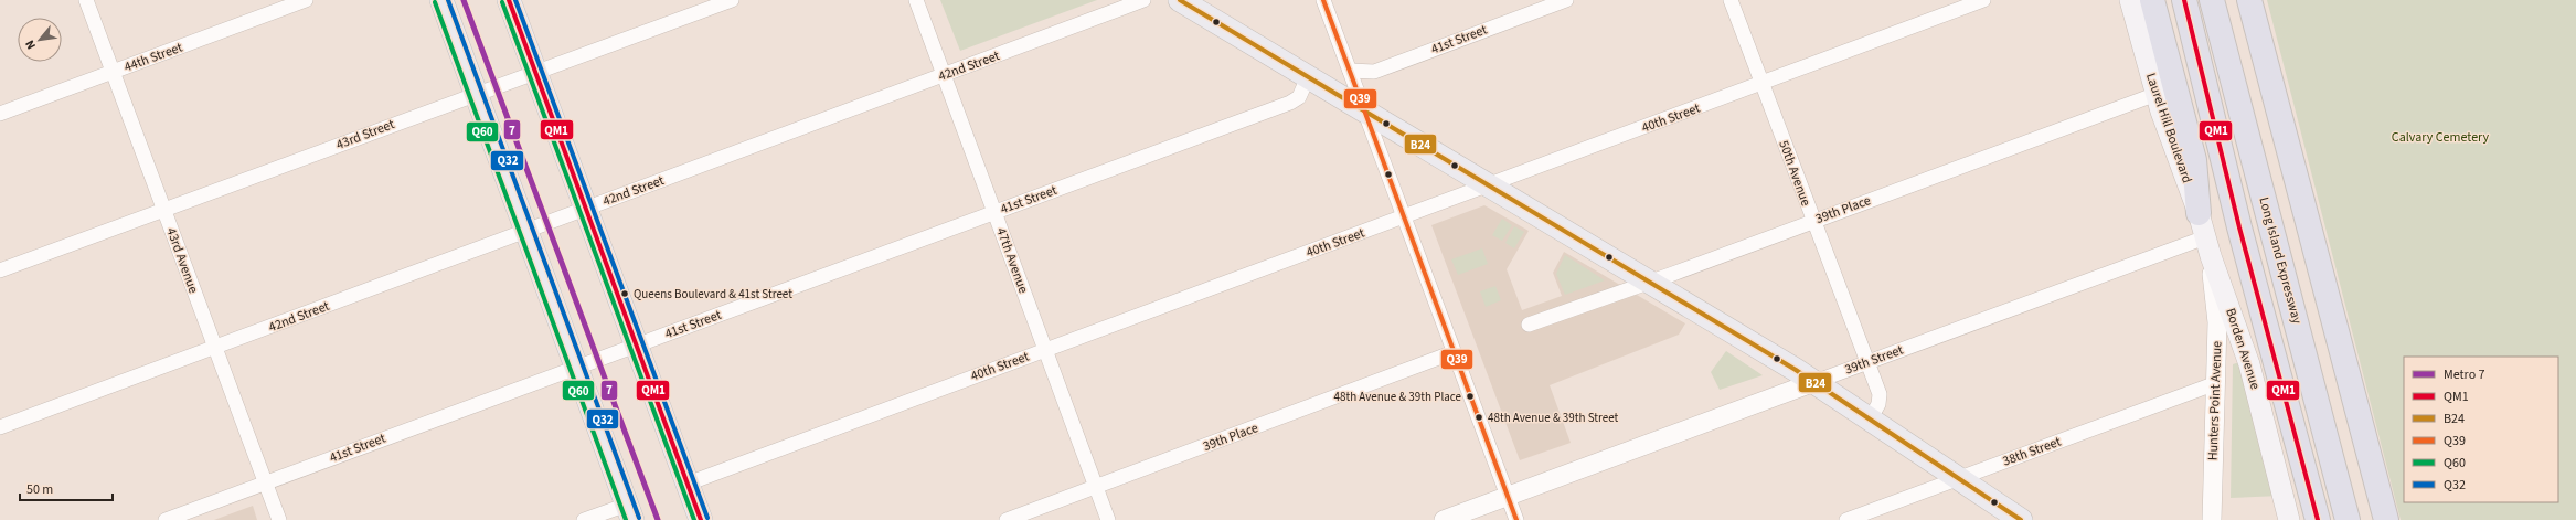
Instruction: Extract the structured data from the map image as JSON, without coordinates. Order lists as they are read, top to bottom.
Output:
{
  "streets": {
    "highway": ["Long Island Expressway"],
    "main road": ["Laurel Hill Boulevard", "Borden Avenue"],
    "street": [
      "41st Street",
      "44th Street",
      "42nd Street",
      "40th Street",
      "43rd Street",
      "50th Avenue",
      "39th Place",
      "43rd Avenue",
      "47th Avenue",
      "39th Street",
      "Hunters Point Avenue",
      "38th Street"
    ]
  },
  "crossings": [
    ["41st Street", "43rd Avenue"],
    ["41st Street", "47th Avenue"],
    ["44th Street", "43rd Avenue"],
    ["42nd Street", "43rd Avenue"],
    ["42nd Street", "47th Avenue"],
    ["40th Street", "50th Avenue"],
    ["40th Street", "47th Avenue"],
    ["Laurel Hill Boulevard", "39th Place"],
    ["Laurel Hill Boulevard", "Borden Avenue"],
    ["Laurel Hill Boulevard", "39th Street"],
    ["Laurel Hill Boulevard", "Hunters Point Avenue"],
    ["43rd Street", "43rd Avenue"],
    ["50th Avenue", "39th Place"],
    ["50th Avenue", "39th Street"],
    ["39th Place", "47th Avenue"],
    ["Borden Avenue", "39th Street"],
    ["Borden Avenue", "Hunters Point Avenue"],
    ["39th Street", "Hunters Point Avenue"],
    ["Hunters Point Avenue", "38th Street"]
  ],
  "parks": ["Calvary Cemetery"],
  "places": ["Queens Boulevard & 41st Street", "48th Avenue & 39th Place", "48th Avenue & 39th Street"],
  "lines": [
    "metro line 7",
    "transit line QM1",
    "transit line B24",
    "transit line Q39",
    "transit line Q32",
    "transit line Q60"
  ],
  "legend": [
    "Metro 7",
    "QM1",
    "B24",
    "Q39",
    "Q60",
    "Q32"
  ],
  "scale_bar": "50 m",
  "north": "bottom left"
}
